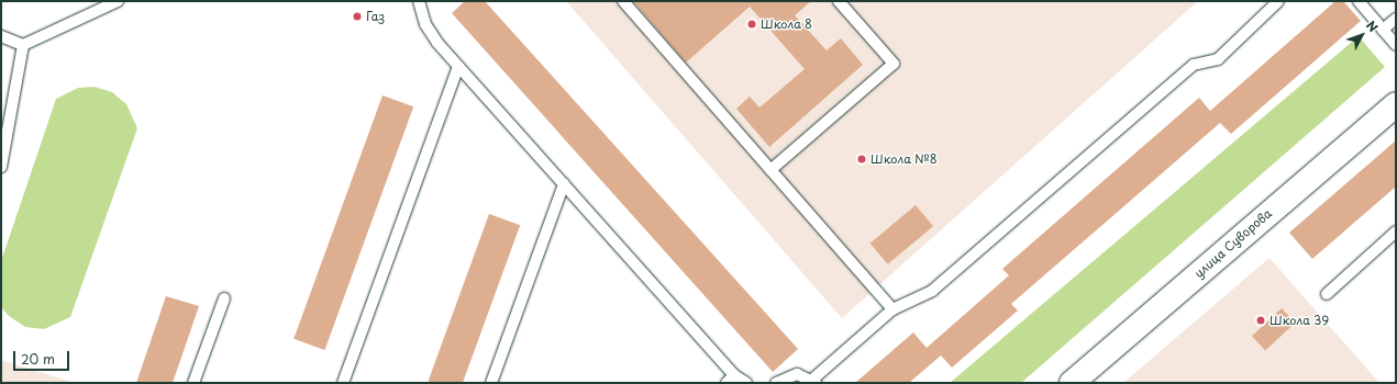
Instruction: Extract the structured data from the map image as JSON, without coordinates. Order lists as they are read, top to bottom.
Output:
{
  "streets": {
    "street": ["улица Суворова"]
  },
  "places": [
    "Газ",
    "Школа 8",
    "Школа №8",
    "Школа 39"
  ],
  "scale_bar": "20 m",
  "north": "top right"
}
